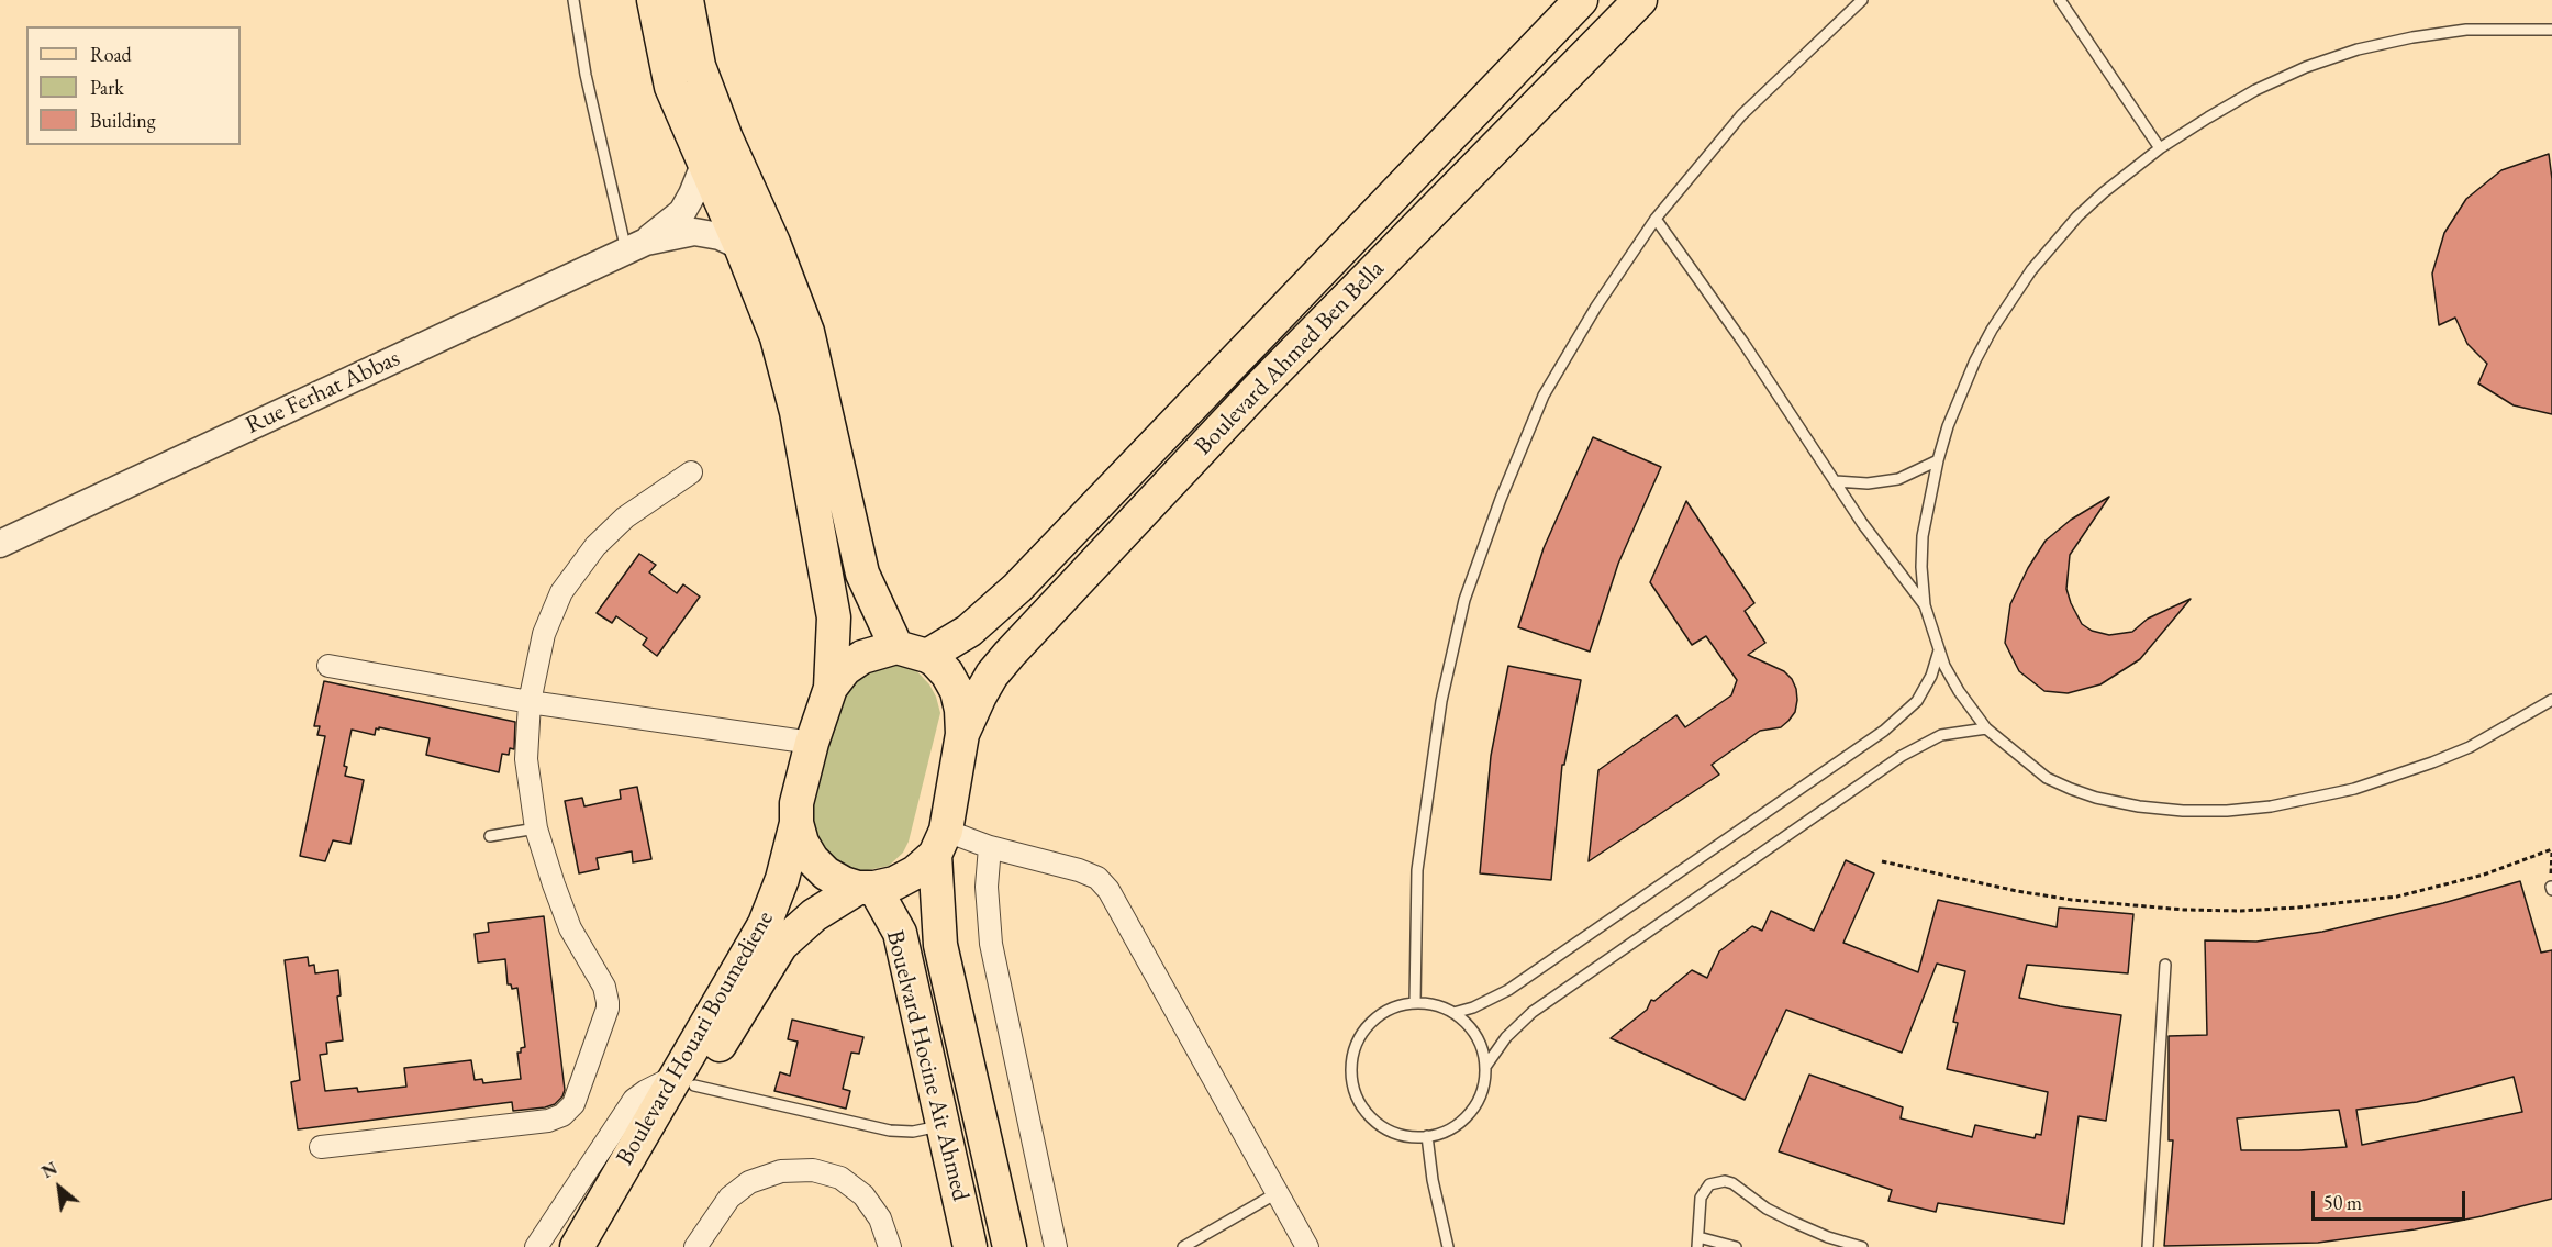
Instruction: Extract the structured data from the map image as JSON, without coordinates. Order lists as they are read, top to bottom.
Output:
{
  "streets": {
    "main road": ["Boulevard Ahmed Ben Bella", "Boulevard Houari Boumediene", "Bouelvard Hocine Ait Ahmed"],
    "street": ["Rue Ferhat Abbas"]
  },
  "crossings": [
    ["Boulevard Ahmed Ben Bella", "Boulevard Houari Boumediene"],
    ["Boulevard Ahmed Ben Bella", "Bouelvard Hocine Ait Ahmed"],
    ["Boulevard Houari Boumediene", "Bouelvard Hocine Ait Ahmed"]
  ],
  "legend": ["Road", "Park", "Building"],
  "scale_bar": "50 m",
  "north": "top left"
}
